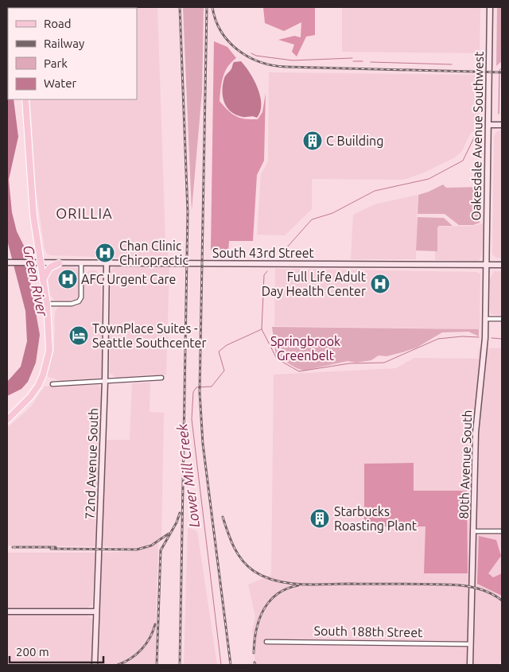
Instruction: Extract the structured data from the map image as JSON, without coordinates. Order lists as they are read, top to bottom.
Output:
{
  "streets": {
    "street": [
      "Oakesdale Avenue Southwest",
      "South 43rd Street",
      "72nd Avenue South",
      "80th Avenue South",
      "South 188th Street"
    ]
  },
  "crossings": [
    ["Oakesdale Avenue Southwest", "South 43rd Street"],
    ["Oakesdale Avenue Southwest", "80th Avenue South"],
    ["South 43rd Street", "72nd Avenue South"],
    ["South 43rd Street", "80th Avenue South"],
    ["80th Avenue South", "South 188th Street"]
  ],
  "districts": ["ORILLIA"],
  "water": ["Green River", "Lower Mill Creek"],
  "parks": ["Springbrook Greenbelt"],
  "places": {
    "building": ["C Building", "Starbucks Roasting Plant"],
    "hospital": ["Chan Clinic Chiropractic", "AFC Urgent Care", "Full Life Adult Day Health Center"],
    "hotel": ["TownPlace Suites - Seattle Southcenter"]
  },
  "legend": [
    "Road",
    "Railway",
    "Park",
    "Water"
  ],
  "scale_bar": "200 m"
}
